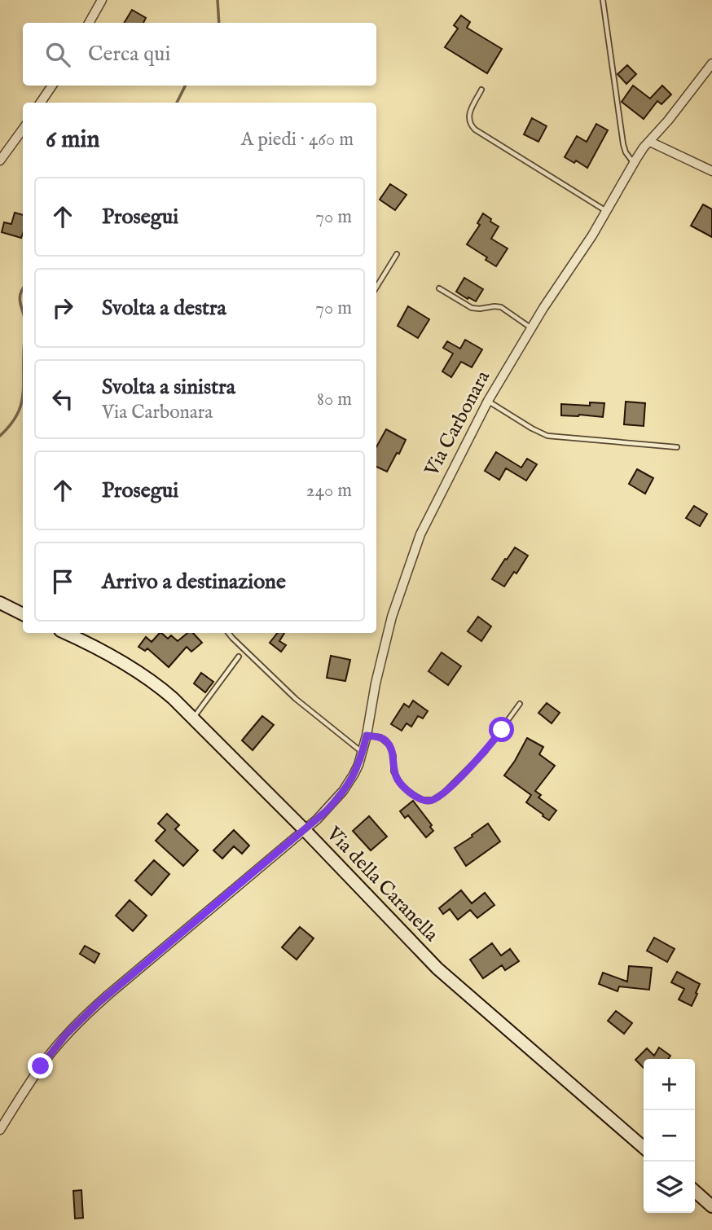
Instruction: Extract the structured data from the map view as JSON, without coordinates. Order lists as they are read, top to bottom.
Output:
{
  "streets": {
    "main road": ["Via della Caranella"],
    "street": ["Via Carbonara"]
  },
  "crossings": [
    ["Via Carbonara", "Via della Caranella"]
  ],
  "page": {
    "search": "Cerca qui",
    "heading": ["6 min", "A piedi · 460 m"],
    "list": [
      ["Prosegui", "70 m"],
      ["Svolta a destra", "70 m"],
      ["Svolta a sinistra", "Via Carbonara", "80 m"],
      ["Prosegui", "240 m"],
      "Arrivo a destinazione"
    ],
    "map_buttons": ["+", "−"]
  }
}
